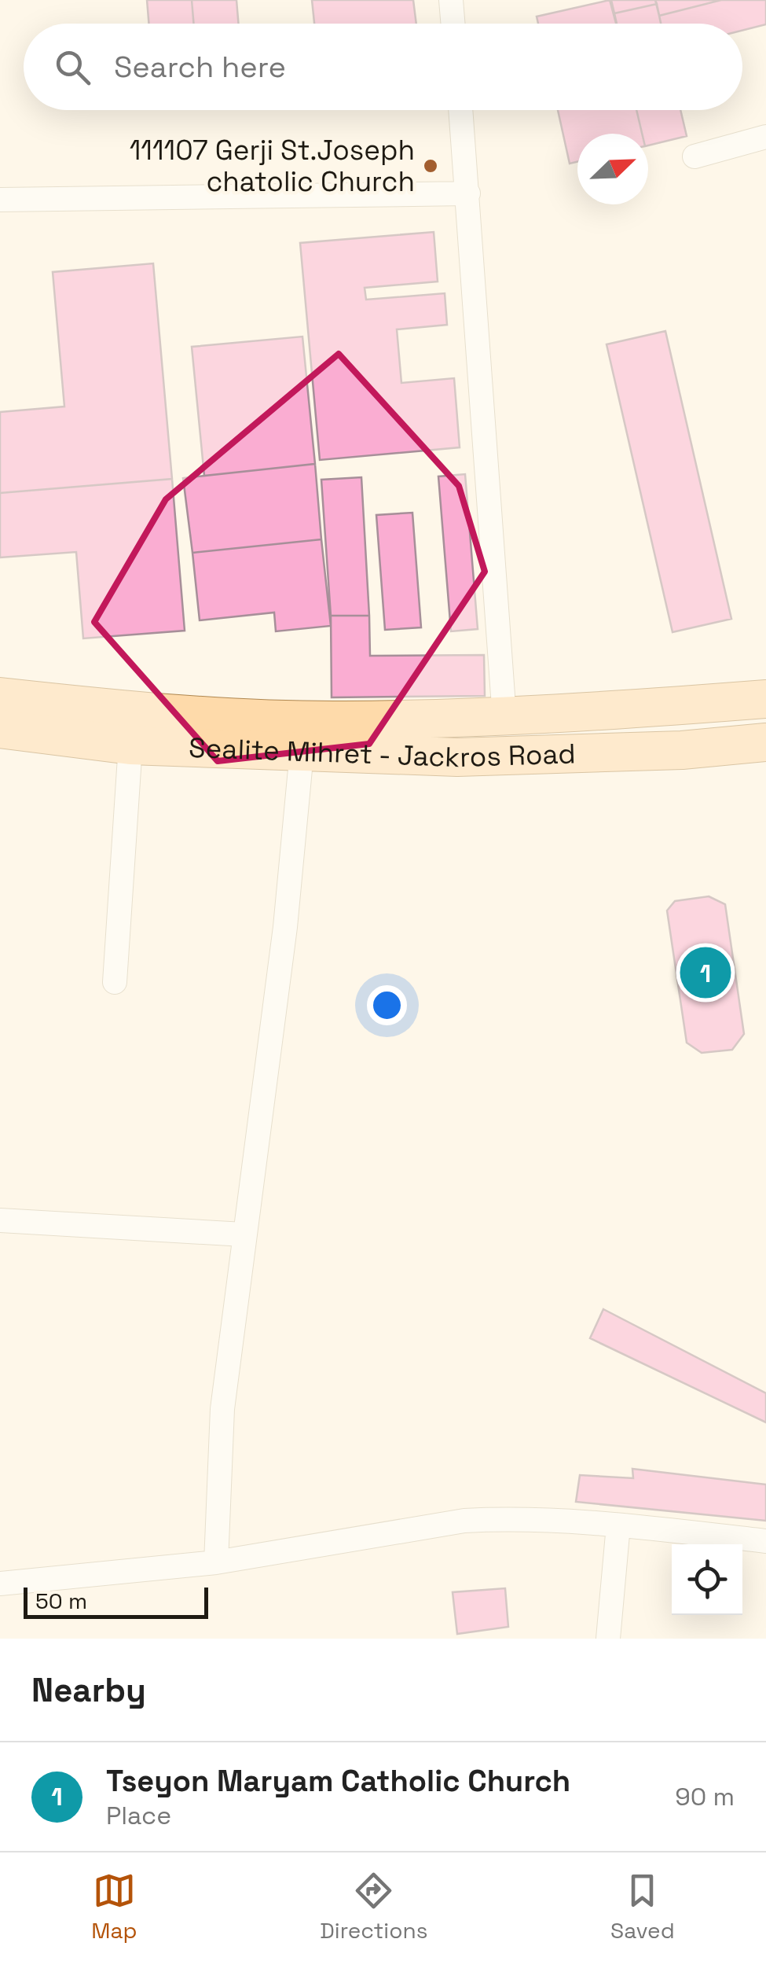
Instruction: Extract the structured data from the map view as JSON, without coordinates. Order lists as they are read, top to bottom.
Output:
{
  "streets": {
    "main road": ["Sealite Mihret - Jackros Road"]
  },
  "places": ["111107 Gerji St.Joseph chatolic Church"],
  "scale_bar": "50 m",
  "north": "top right",
  "page": {
    "search": "Search here",
    "pins": "1",
    "scale": "50 m",
    "heading": "Nearby",
    "list": [
      {
        "mark": "1",
        "name": "Tseyon Maryam Catholic Church",
        "note": "Place",
        "value": "90 m"
      }
    ],
    "nav": ["Map", "Directions", "Saved"]
  }
}
